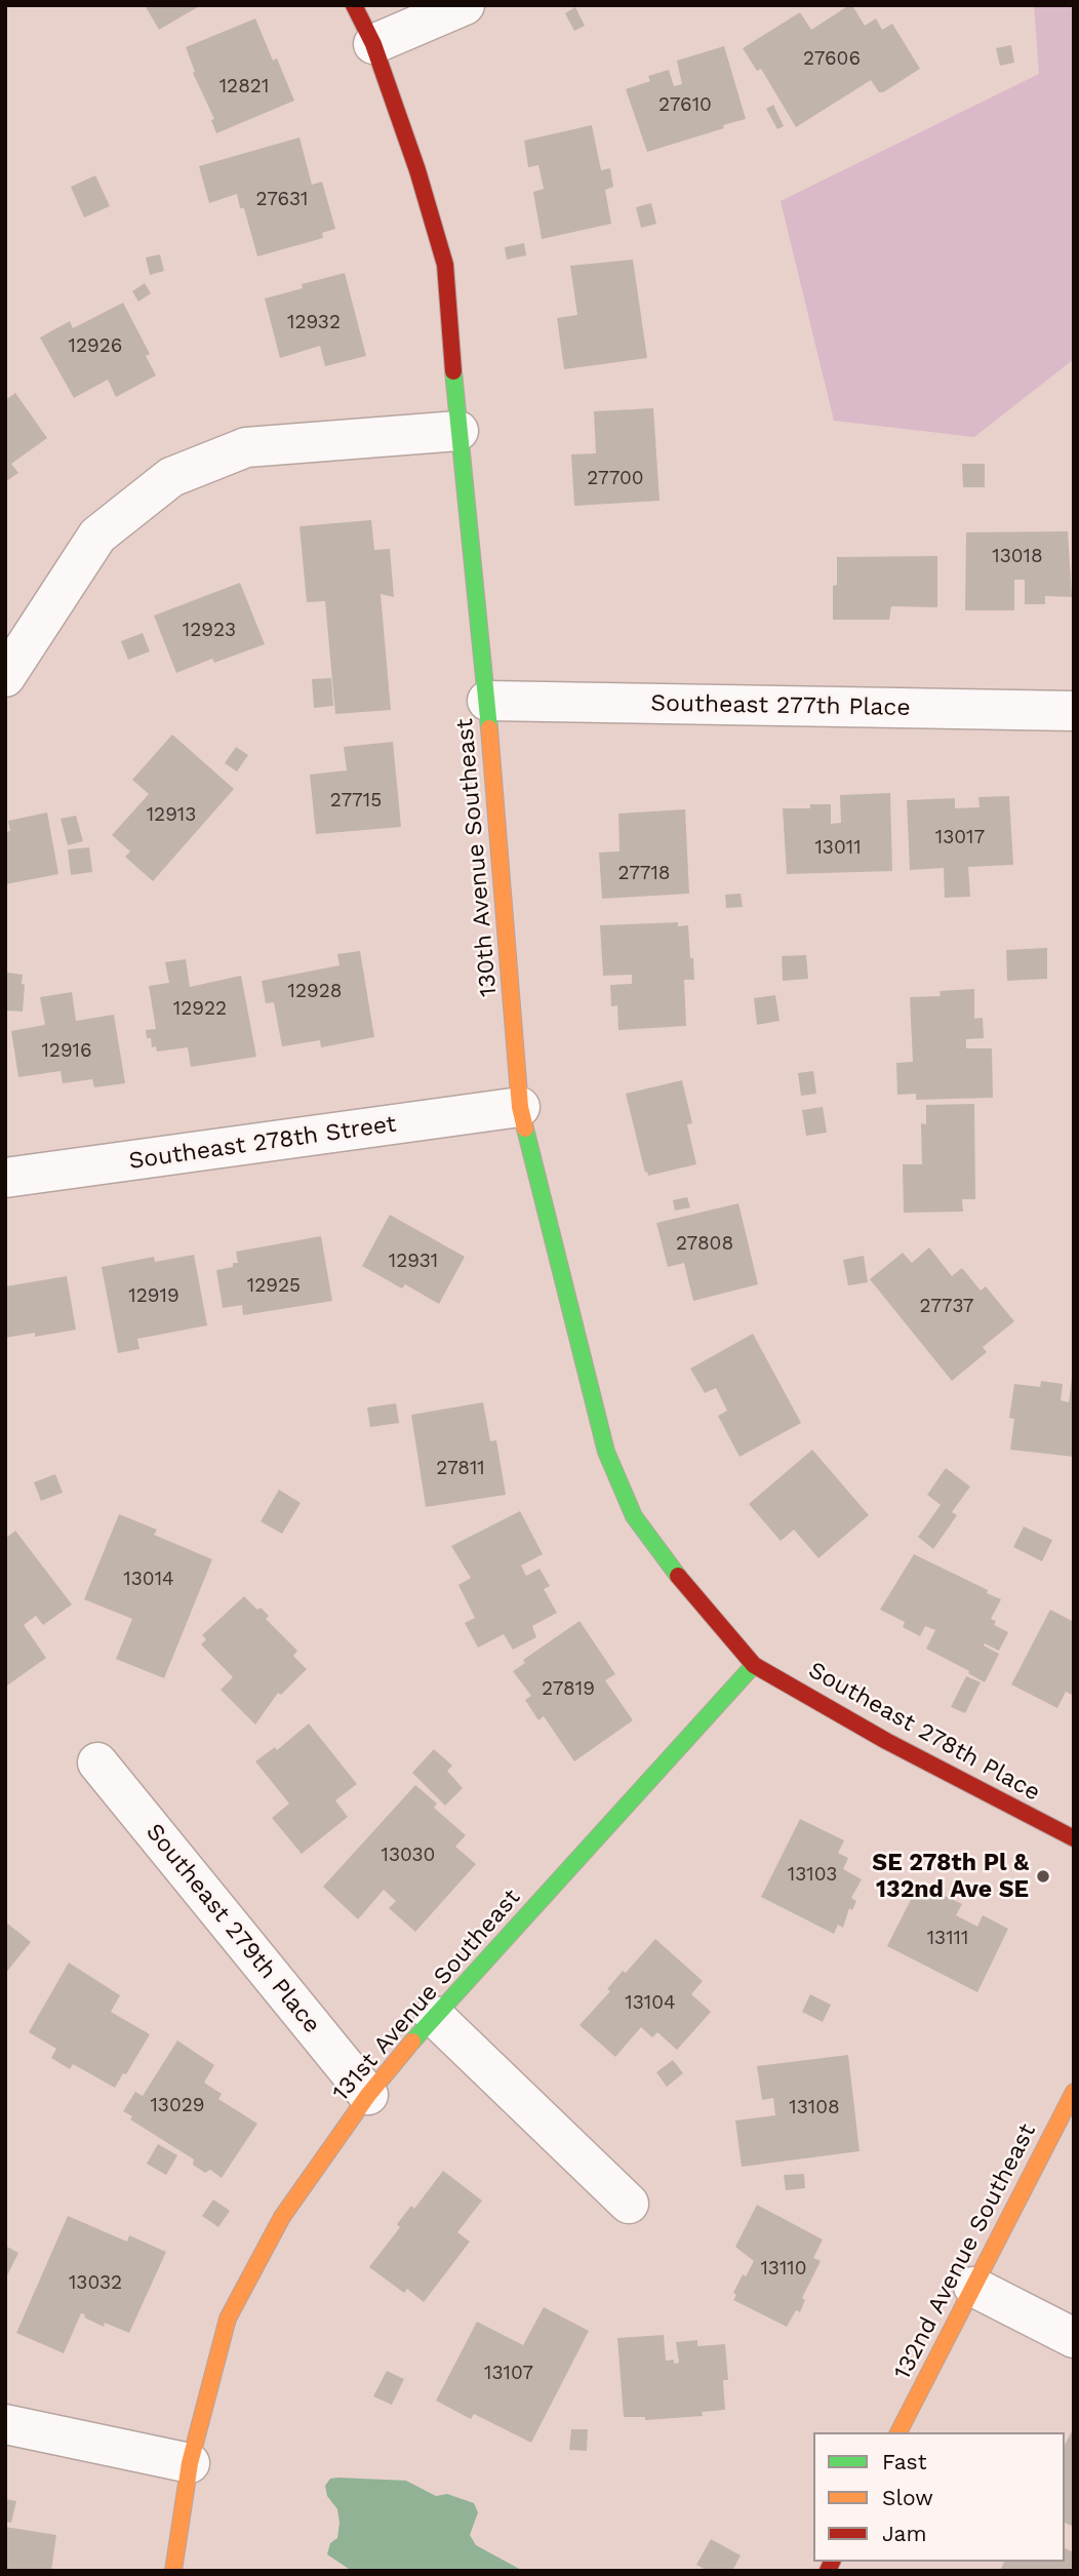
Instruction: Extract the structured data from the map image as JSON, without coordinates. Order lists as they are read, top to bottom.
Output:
{
  "streets": {
    "street": [
      "Southeast 277th Place",
      "130th Avenue Southeast",
      "Southeast 278th Street",
      "Southeast 278th Place",
      "Southeast 279th Place",
      "131st Avenue Southeast",
      "132nd Avenue Southeast"
    ]
  },
  "crossings": [
    ["Southeast 277th Place", "130th Avenue Southeast"],
    ["130th Avenue Southeast", "Southeast 278th Street"],
    ["130th Avenue Southeast", "Southeast 278th Place"],
    ["130th Avenue Southeast", "131st Avenue Southeast"],
    ["Southeast 278th Place", "131st Avenue Southeast"],
    ["Southeast 279th Place", "131st Avenue Southeast"]
  ],
  "places": ["SE 278th Pl & 132nd Ave SE"],
  "house_numbers": [
    "27606",
    "12821",
    "27610",
    "27631",
    "12932",
    "12926",
    "27700",
    "13018",
    "12923",
    "27715",
    "12913",
    "13017",
    "13011",
    "27718",
    "12928",
    "12922",
    "12916",
    "27808",
    "12931",
    "12925",
    "12919",
    "27737",
    "27811",
    "13014",
    "27819",
    "13030",
    "13103",
    "13111",
    "13104",
    "13029",
    "13108",
    "13110",
    "13032",
    "13107"
  ],
  "legend": ["Fast", "Slow", "Jam"]
}
